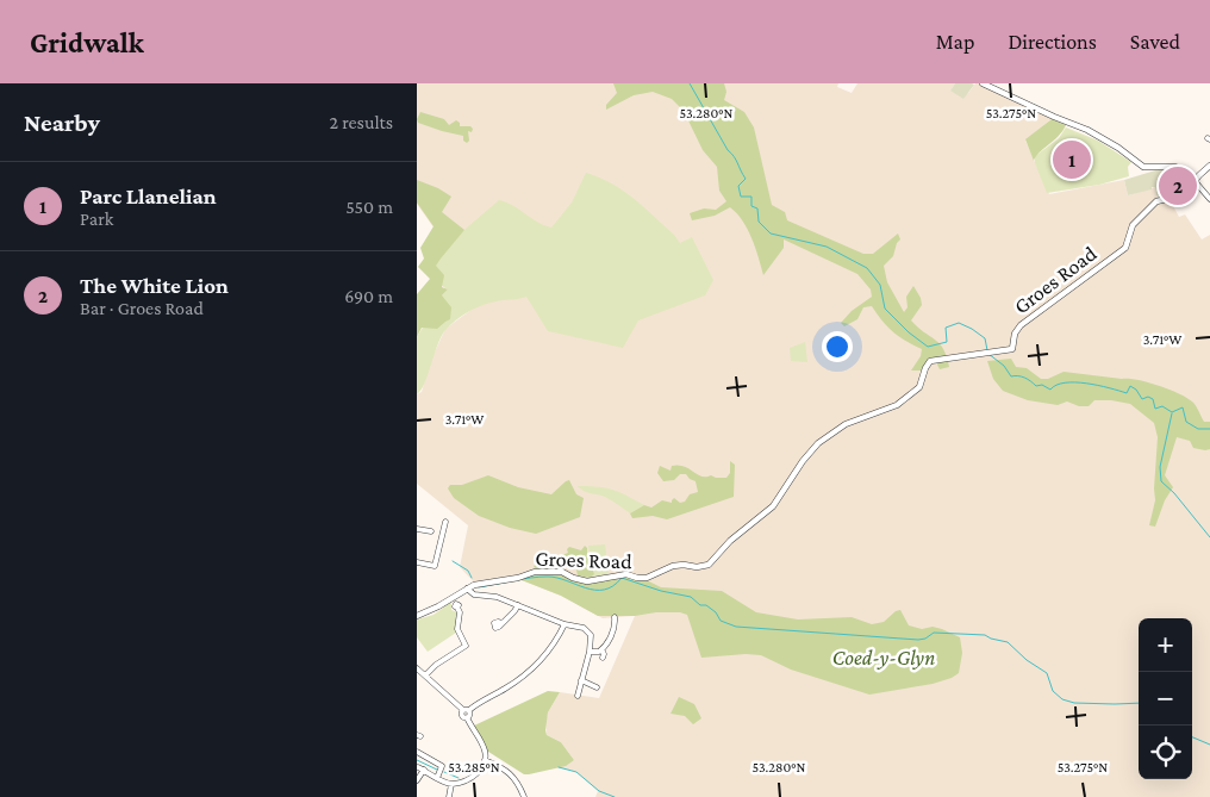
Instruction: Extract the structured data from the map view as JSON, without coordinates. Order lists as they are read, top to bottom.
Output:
{
  "streets": {
    "street": ["Groes Road"]
  },
  "parks": ["Coed-y-Glyn"],
  "page": {
    "header": "Gridwalk",
    "nav": ["Map", "Directions", "Saved"],
    "heading": ["Nearby", "2 results"],
    "pins": ["1", "2"],
    "list": [
      {
        "mark": "1",
        "name": "Parc Llanelian",
        "note": "Park",
        "value": "550 m"
      },
      {
        "mark": "2",
        "name": "The White Lion",
        "note": "Bar · Groes Road",
        "value": "690 m"
      }
    ],
    "map_buttons": ["+", "−"]
  },
  "coordinates": [
    "53.280°N",
    "53.275°N",
    "3.71°W",
    "53.285°N"
  ]
}
